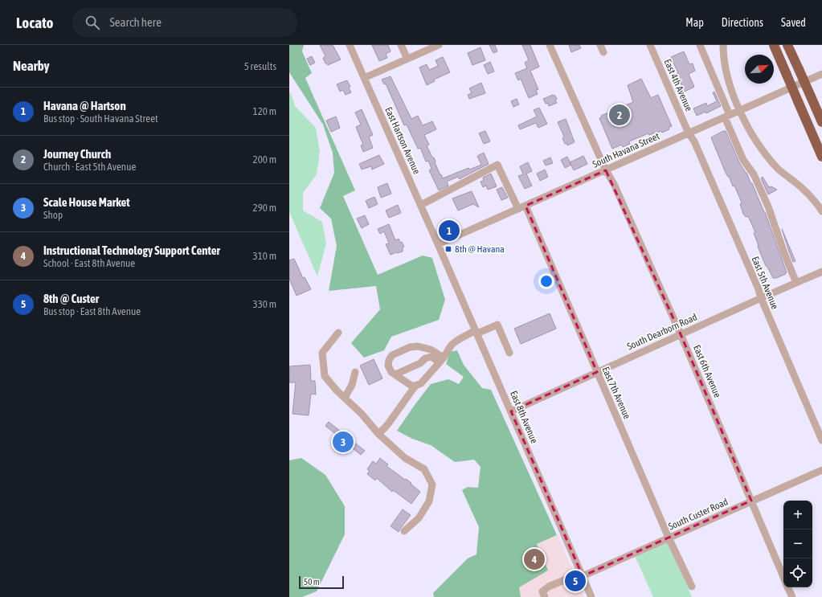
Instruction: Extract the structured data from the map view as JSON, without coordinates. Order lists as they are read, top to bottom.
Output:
{
  "streets": {
    "street": [
      "East 4th Avenue",
      "East Hartson Avenue",
      "South Havana Street",
      "East 5th Avenue",
      "South Dearborn Road",
      "East 6th Avenue",
      "East 7th Avenue",
      "East 8th Avenue",
      "South Custer Road"
    ]
  },
  "crossings": [
    ["East 4th Avenue", "South Havana Street"],
    ["East 4th Avenue", "East 5th Avenue"],
    ["East Hartson Avenue", "South Havana Street"],
    ["East Hartson Avenue", "East 7th Avenue"],
    ["East Hartson Avenue", "East 8th Avenue"],
    ["South Havana Street", "East 5th Avenue"],
    ["South Havana Street", "East 6th Avenue"],
    ["South Havana Street", "East 7th Avenue"],
    ["South Havana Street", "East 8th Avenue"],
    ["East 5th Avenue", "South Dearborn Road"],
    ["South Dearborn Road", "East 6th Avenue"],
    ["South Dearborn Road", "East 7th Avenue"],
    ["South Dearborn Road", "East 8th Avenue"],
    ["East 6th Avenue", "South Custer Road"],
    ["East 7th Avenue", "South Custer Road"],
    ["East 8th Avenue", "South Custer Road"]
  ],
  "places": {
    "transit": ["8th @ Havana"]
  },
  "scale_bar": "50 m",
  "north": "top right",
  "page": {
    "header": "Locato",
    "search": "Search here",
    "nav": ["Map", "Directions", "Saved"],
    "heading": ["Nearby", "5 results"],
    "list": [
      {
        "mark": "1",
        "name": "Havana @ Hartson",
        "note": "Bus stop · South Havana Street",
        "value": "120 m"
      },
      {
        "mark": "2",
        "name": "Journey Church",
        "note": "Church · East 5th Avenue",
        "value": "200 m"
      },
      {
        "mark": "3",
        "name": "Scale House Market",
        "note": "Shop",
        "value": "290 m"
      },
      {
        "mark": "4",
        "name": "Instructional Technology Support Center",
        "note": "School · East 8th Avenue",
        "value": "310 m"
      },
      {
        "mark": "5",
        "name": "8th @ Custer",
        "note": "Bus stop · East 8th Avenue",
        "value": "330 m"
      }
    ],
    "pins": [
      "2",
      "1",
      "3",
      "4",
      "5"
    ],
    "map_buttons": ["+", "−"],
    "scale": "50 m"
  }
}
